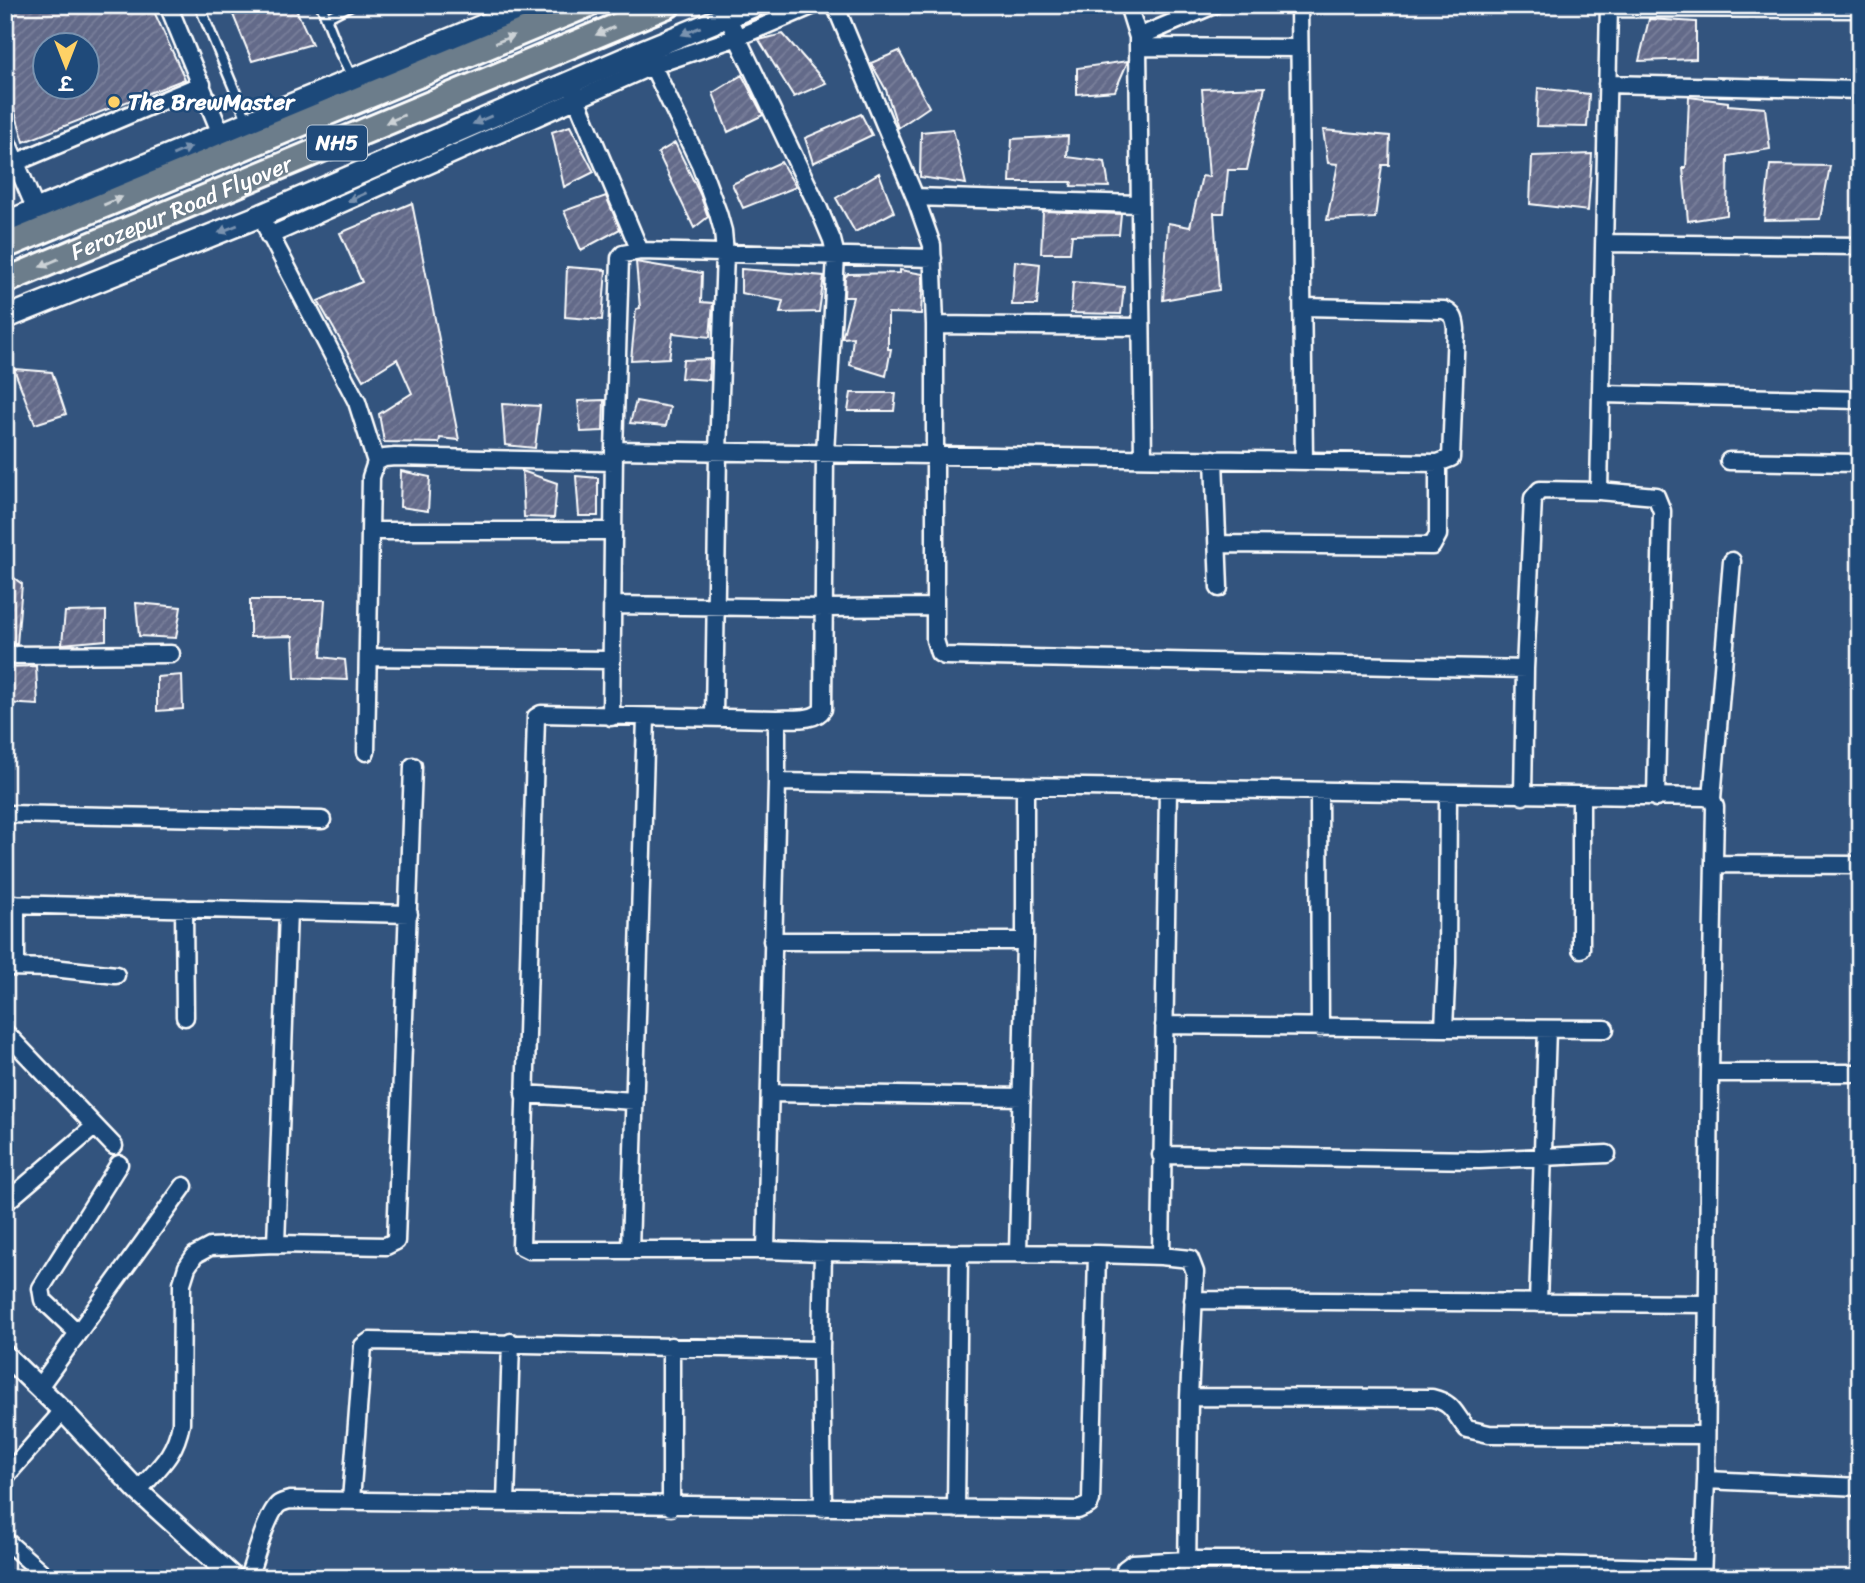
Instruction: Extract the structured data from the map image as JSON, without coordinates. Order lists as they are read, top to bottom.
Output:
{
  "streets": {
    "highway": ["NH5", "Ferozepur Road Flyover"]
  },
  "places": ["The BrewMaster"],
  "north": "bottom"
}
